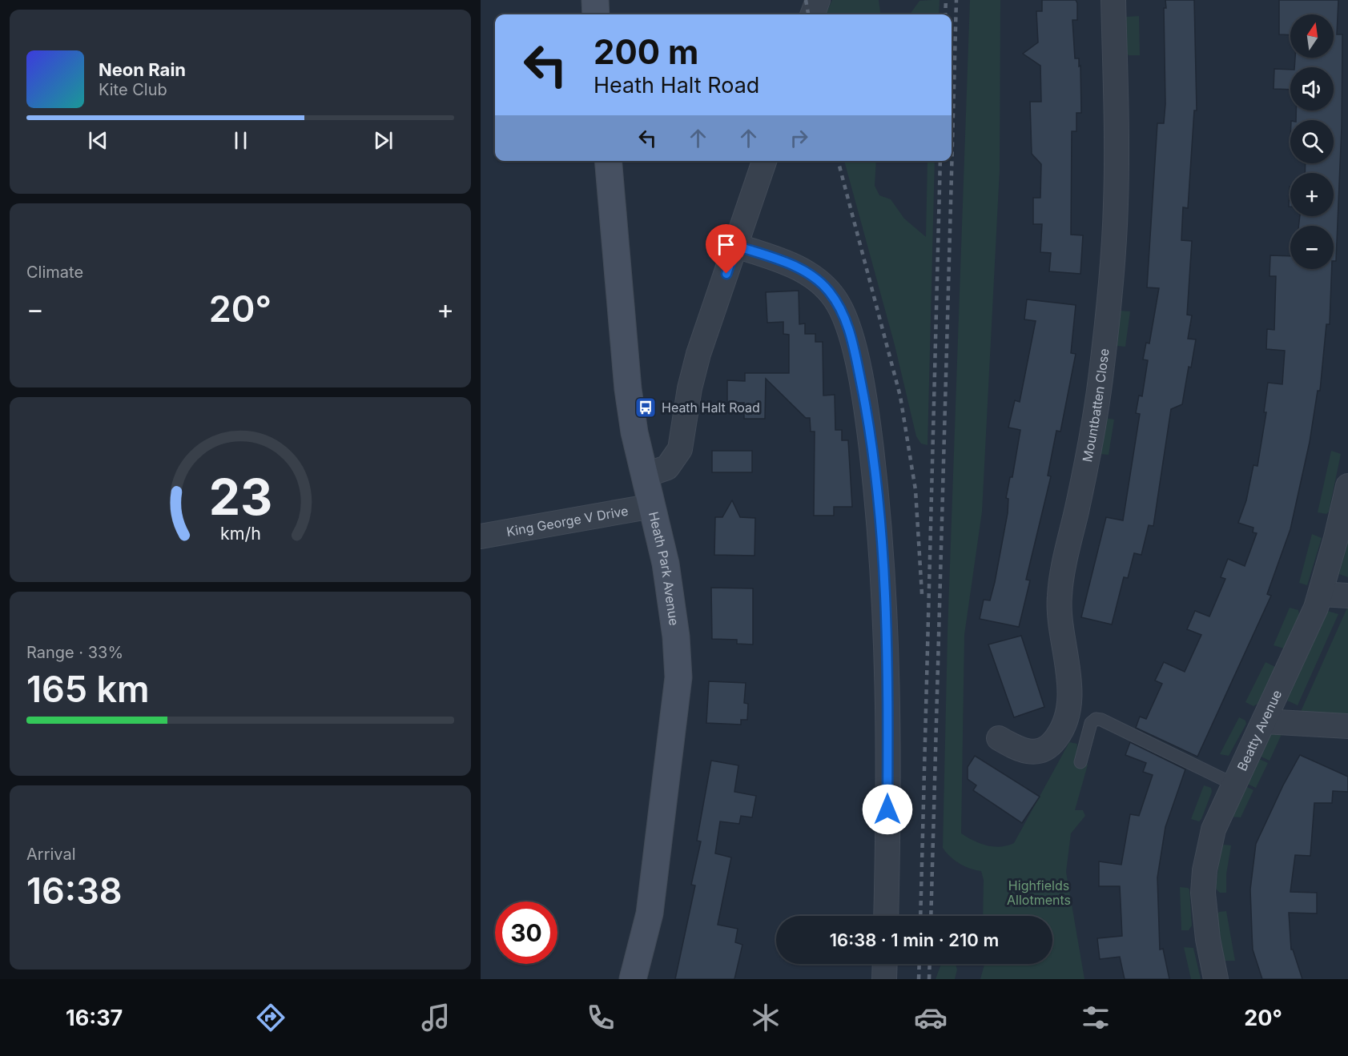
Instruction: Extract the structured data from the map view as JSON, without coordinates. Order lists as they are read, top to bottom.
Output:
{
  "streets": {
    "street": [
      "Mountbatten Close",
      "King George V Drive",
      "Heath Park Avenue",
      "Beatty Avenue"
    ]
  },
  "crossings": [
    ["King George V Drive", "Heath Park Avenue"]
  ],
  "parks": ["Highfields Allotments"],
  "places": {
    "bus stop": ["Heath Halt Road"]
  },
  "north": "top",
  "page": {
    "map_buttons": ["+", "−"],
    "turn": ["200 m", "Heath Halt Road"],
    "song": ["Neon Rain", "Kite Club"],
    "tile": [
      "Climate",
      ["Range · 33%", "165 km"],
      ["Arrival", "16:38"]
    ],
    "heat": ["−", "20°", "+"],
    "limit": "30",
    "trip": "16:38 · 1 min · 210 m",
    "tabs": ["16:37", "20°"],
    "gauge": ["23", "km/h"]
  }
}
